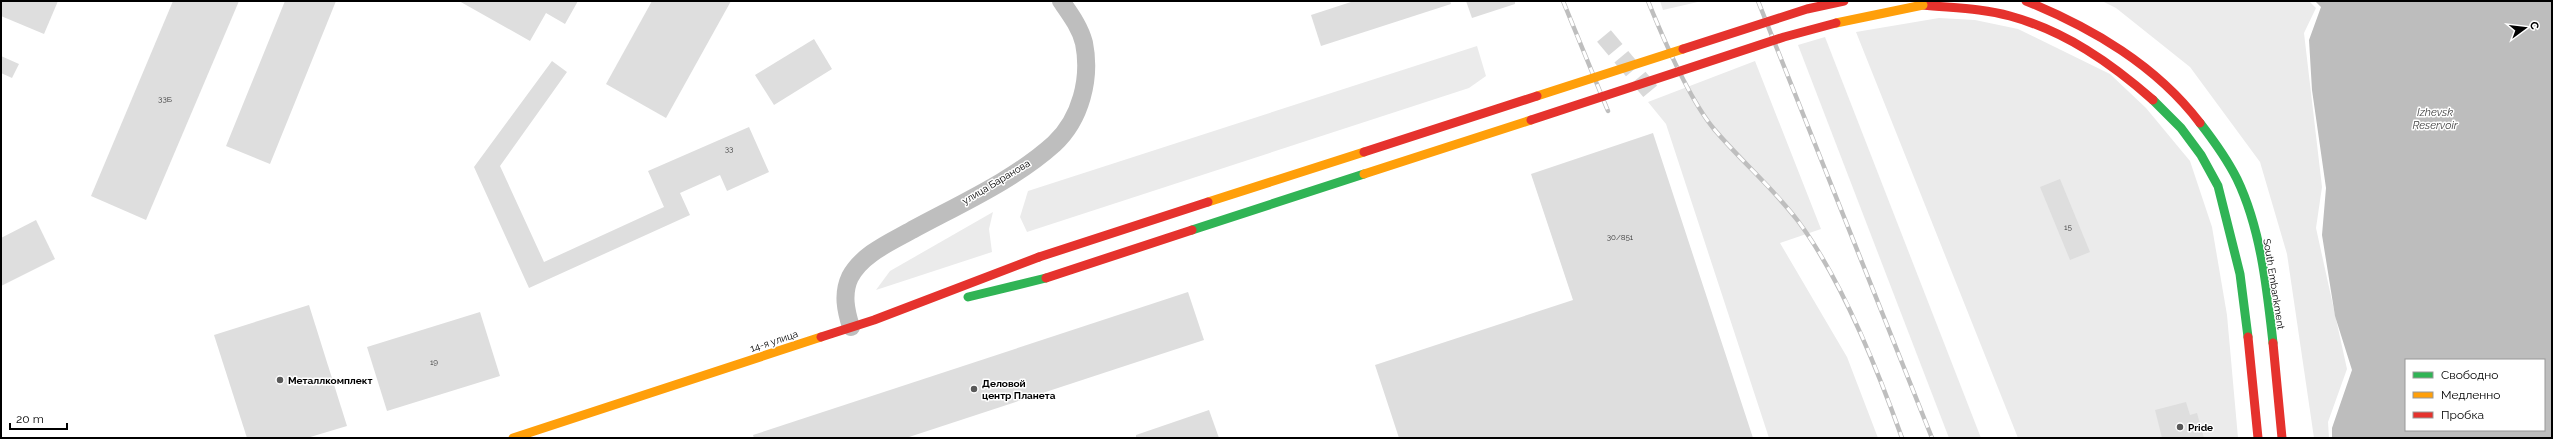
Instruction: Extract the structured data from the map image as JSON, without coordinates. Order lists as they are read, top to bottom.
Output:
{
  "streets": {
    "main road": ["South Embankment", "14-я улица"],
    "street": ["улица Баранова"]
  },
  "crossings": [
    ["улица Баранова", "14-я улица"]
  ],
  "water": ["Izhevsk Reservoir"],
  "places": ["Металлкомплект", "Деловой центр Планета", "Pride"],
  "house_numbers": [
    "33Б",
    "33",
    "15",
    "30/851",
    "19"
  ],
  "legend": ["Свободно", "Медленно", "Пробка"],
  "scale_bar": "20 m",
  "north": "right"
}
